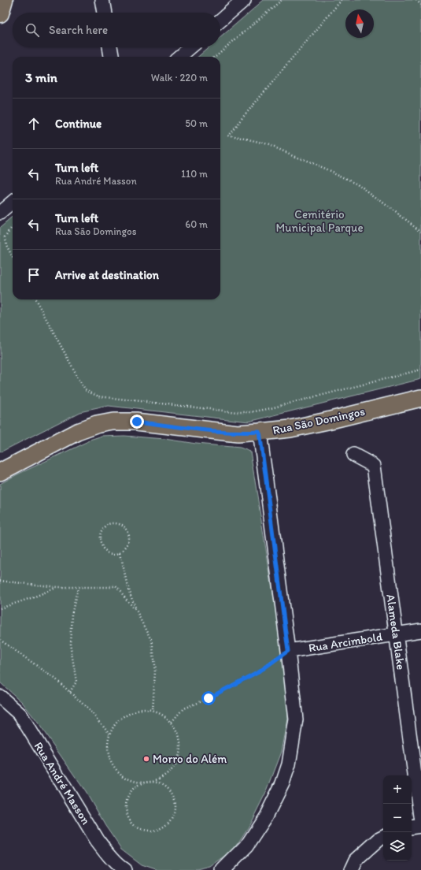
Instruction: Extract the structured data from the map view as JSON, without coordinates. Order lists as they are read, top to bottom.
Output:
{
  "streets": {
    "main road": ["Rua São Domingos"],
    "street": ["Alameda Blake", "Rua Arcimbold", "Rua André Masson"]
  },
  "crossings": [
    ["Alameda Blake", "Rua Arcimbold"]
  ],
  "parks": ["Cemitério Municipal Parque"],
  "places": ["Morro do Além"],
  "north": "top",
  "page": {
    "search": "Search here",
    "heading": ["3 min", "Walk · 220 m"],
    "list": [
      ["Continue", "50 m"],
      ["Turn left", "Rua André Masson", "110 m"],
      ["Turn left", "Rua São Domingos", "60 m"],
      "Arrive at destination"
    ],
    "map_buttons": ["+", "−"]
  }
}
